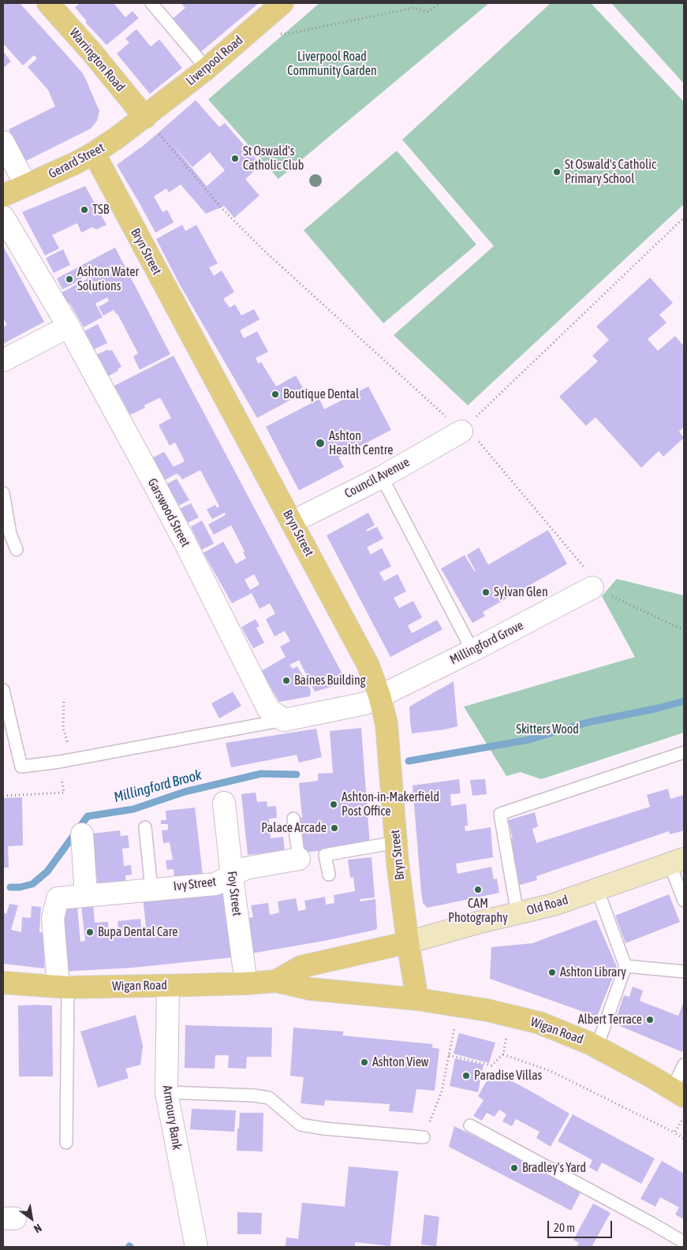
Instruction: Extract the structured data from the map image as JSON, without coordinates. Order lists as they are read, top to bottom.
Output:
{
  "streets": {
    "main road": [
      "Warrington Road",
      "Liverpool Road",
      "Gerard Street",
      "Bryn Street",
      "Wigan Road"
    ],
    "street": [
      "Council Avenue",
      "Garswood Street",
      "Millingford Grove",
      "Ivy Street",
      "Foy Street",
      "Old Road",
      "Armoury Bank"
    ]
  },
  "crossings": [
    ["Warrington Road", "Liverpool Road"],
    ["Warrington Road", "Gerard Street"],
    ["Liverpool Road", "Gerard Street"],
    ["Gerard Street", "Bryn Street"],
    ["Bryn Street", "Council Avenue"],
    ["Bryn Street", "Millingford Grove"],
    ["Bryn Street", "Old Road"],
    ["Bryn Street", "Wigan Road"],
    ["Ivy Street", "Foy Street"],
    ["Ivy Street", "Wigan Road"],
    ["Foy Street", "Wigan Road"],
    ["Old Road", "Wigan Road"],
    ["Wigan Road", "Armoury Bank"]
  ],
  "water": ["Millingford Brook"],
  "parks": ["Liverpool Road Community Garden", "Skitters Wood"],
  "places": [
    "St Oswald's Catholic Club",
    "St Oswald's Catholic Primary School",
    "TSB",
    "Ashton Water Solutions",
    "Boutique Dental",
    "Ashton Health Centre",
    "Sylvan Glen",
    "Baines Building",
    "Ashton-in-Makerfield Post Office",
    "Palace Arcade",
    "CAM Photography",
    "Bupa Dental Care",
    "Ashton Library",
    "Albert Terrace",
    "Ashton View",
    "Paradise Villas",
    "Bradley's Yard"
  ],
  "scale_bar": "20 m",
  "north": "bottom right"
}
